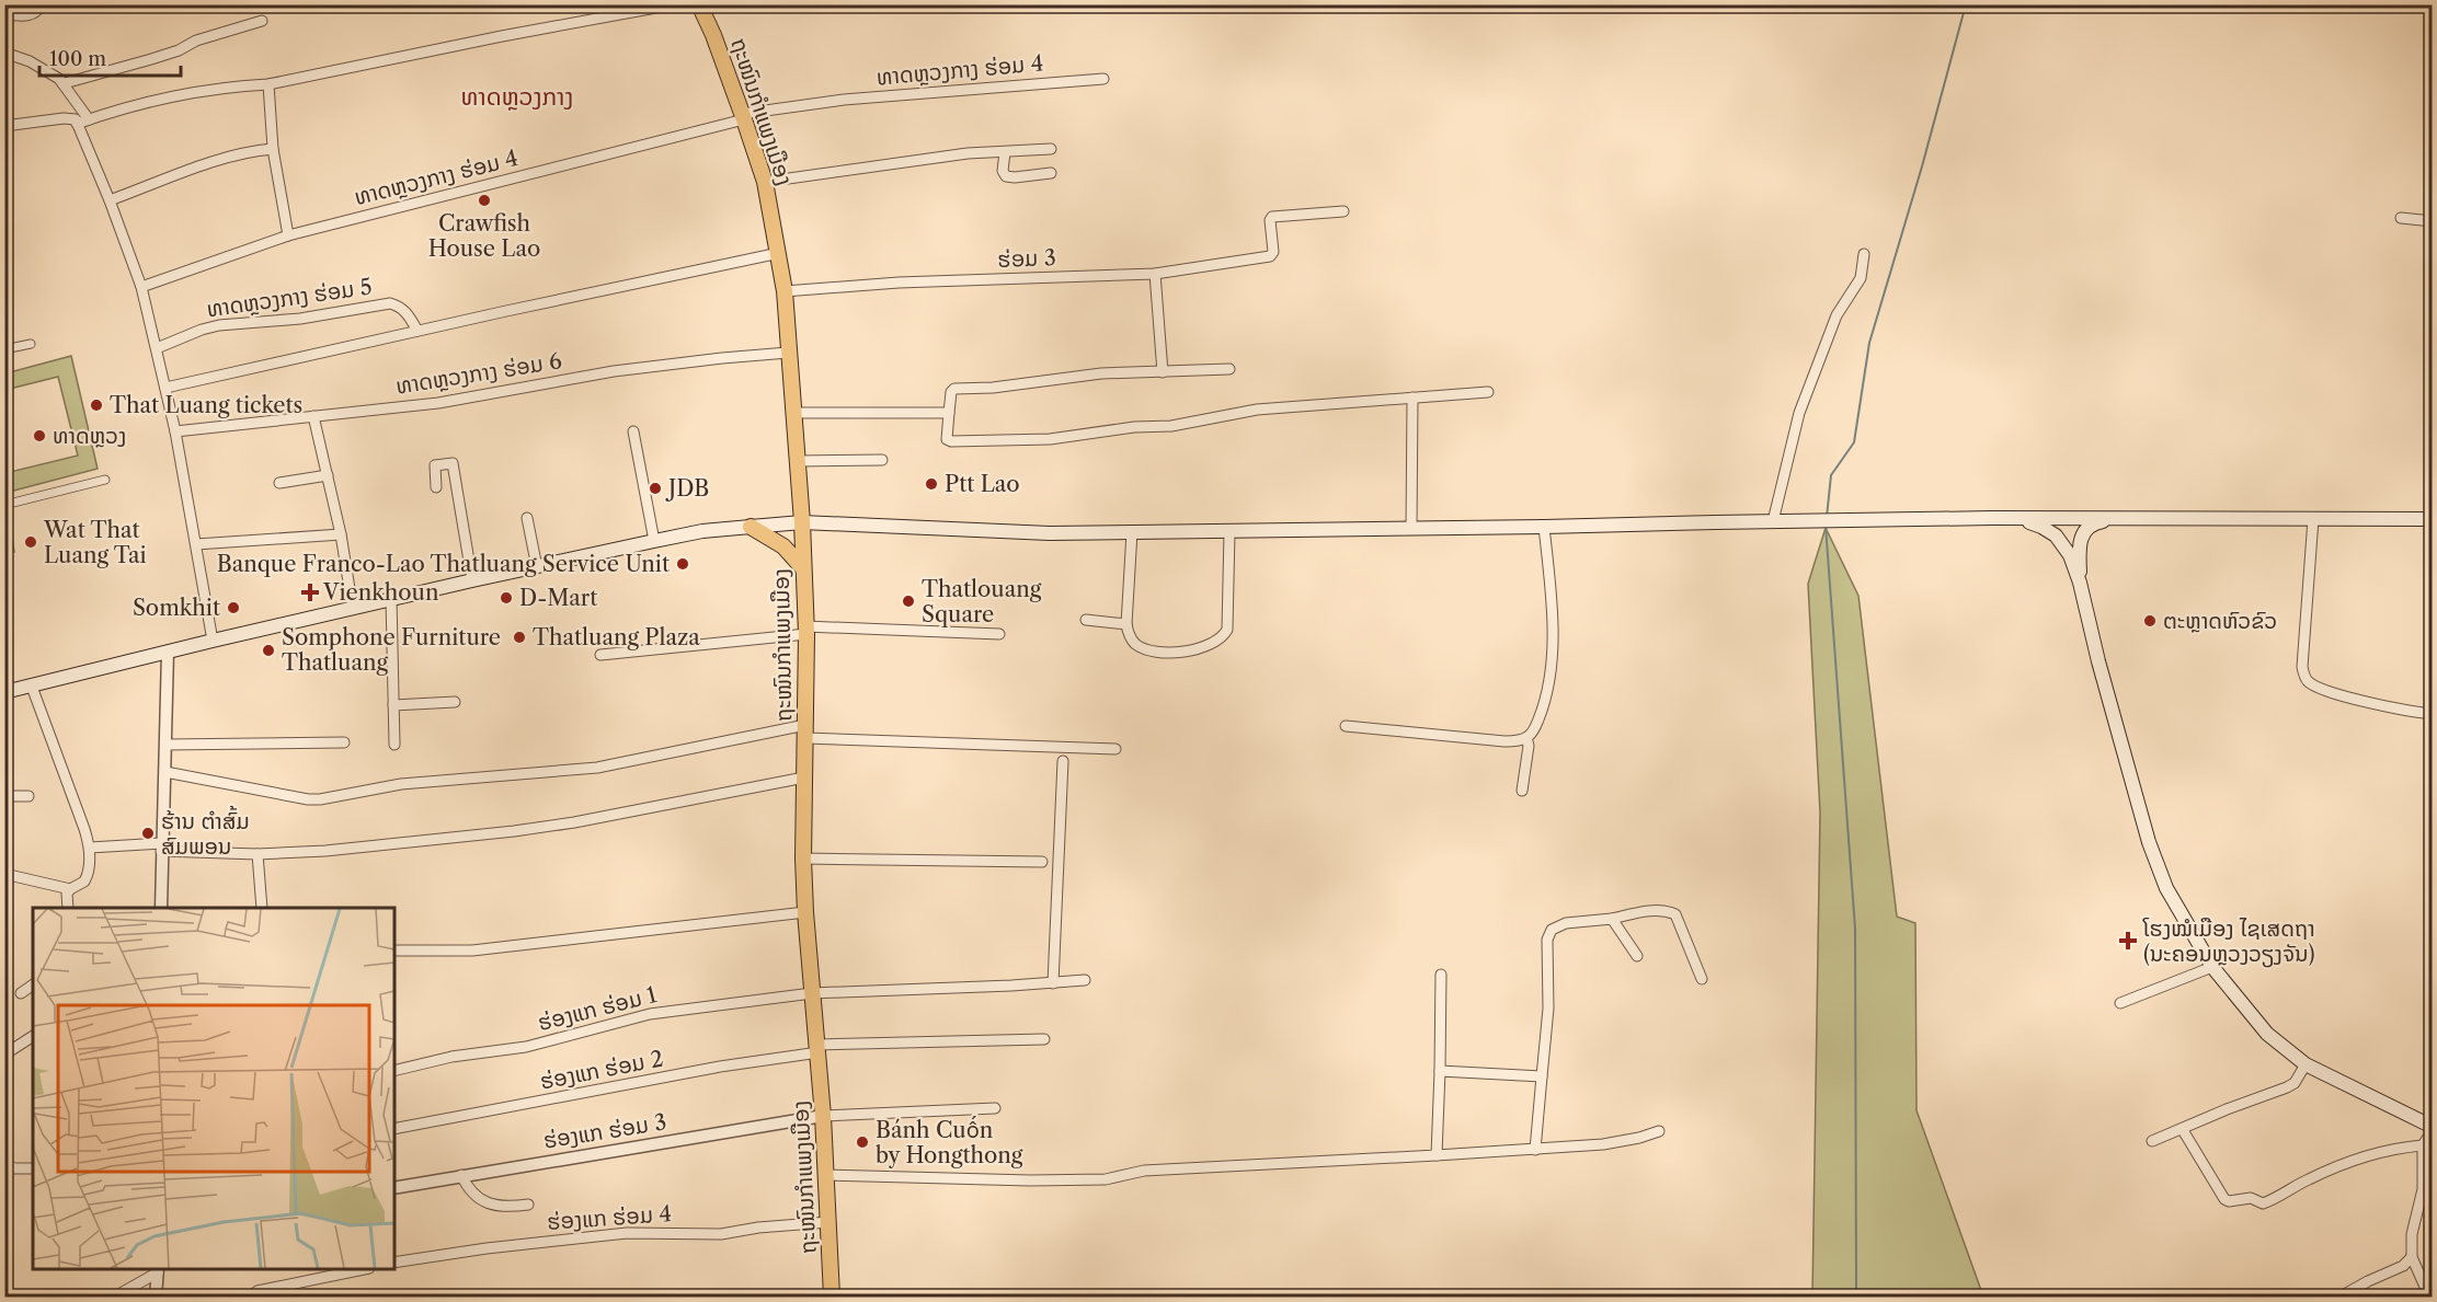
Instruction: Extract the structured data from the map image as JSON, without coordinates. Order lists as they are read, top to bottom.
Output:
{
  "streets": {
    "main road": ["ຖະໜົນກຳແພງເມືອງ"],
    "street": [
      "ທາດຫຼວງກາງ ຮ່ອມ 4",
      "ຮ່ອມ 3",
      "ທາດຫຼວງກາງ ຮ່ອມ 5",
      "ທາດຫຼວງກາງ ຮ່ອມ 6",
      "ຮ່ອງແກ ຮ່ອມ 1",
      "ຮ່ອງແກ ຮ່ອມ 2",
      "ຮ່ອງແກ ຮ່ອມ 3",
      "ຮ່ອງແກ ຮ່ອມ 4"
    ]
  },
  "crossings": [
    ["ທາດຫຼວງກາງ ຮ່ອມ 4", "ຖະໜົນກຳແພງເມືອງ"],
    ["ຖະໜົນກຳແພງເມືອງ", "ຮ່ອມ 3"],
    ["ຖະໜົນກຳແພງເມືອງ", "ທາດຫຼວງກາງ ຮ່ອມ 6"],
    ["ຖະໜົນກຳແພງເມືອງ", "ຮ່ອງແກ ຮ່ອມ 1"],
    ["ຖະໜົນກຳແພງເມືອງ", "ຮ່ອງແກ ຮ່ອມ 2"],
    ["ຖະໜົນກຳແພງເມືອງ", "ຮ່ອງແກ ຮ່ອມ 3"],
    ["ຖະໜົນກຳແພງເມືອງ", "ຮ່ອງແກ ຮ່ອມ 4"]
  ],
  "districts": ["ທາດຫຼວງກາງ"],
  "places": {
    "other": [
      "Crawfish House Lao",
      "That Luang tickets",
      "ທາດຫຼວງ",
      "Ptt Lao",
      "JDB",
      "Wat That Luang Tai",
      "Banque Franco-Lao Thatluang Service Unit",
      "D-Mart",
      "Thatlouang Square",
      "Somkhit",
      "ຕະຫຼາດຫົວຂົວ",
      "Thatluang Plaza",
      "Somphone Furniture Thatluang",
      "ຮ້ານ ຕຳສົ້ມ ສົມພອນ",
      "Bánh Cuốn by Hongthong"
    ],
    "health": ["Vienkhoun", "ໂຮງໝໍເມືອງ ໄຊເສດຖາ (ນະຄອນຫຼວງວຽງຈັນ)"]
  },
  "scale_bar": "100 m"
}
